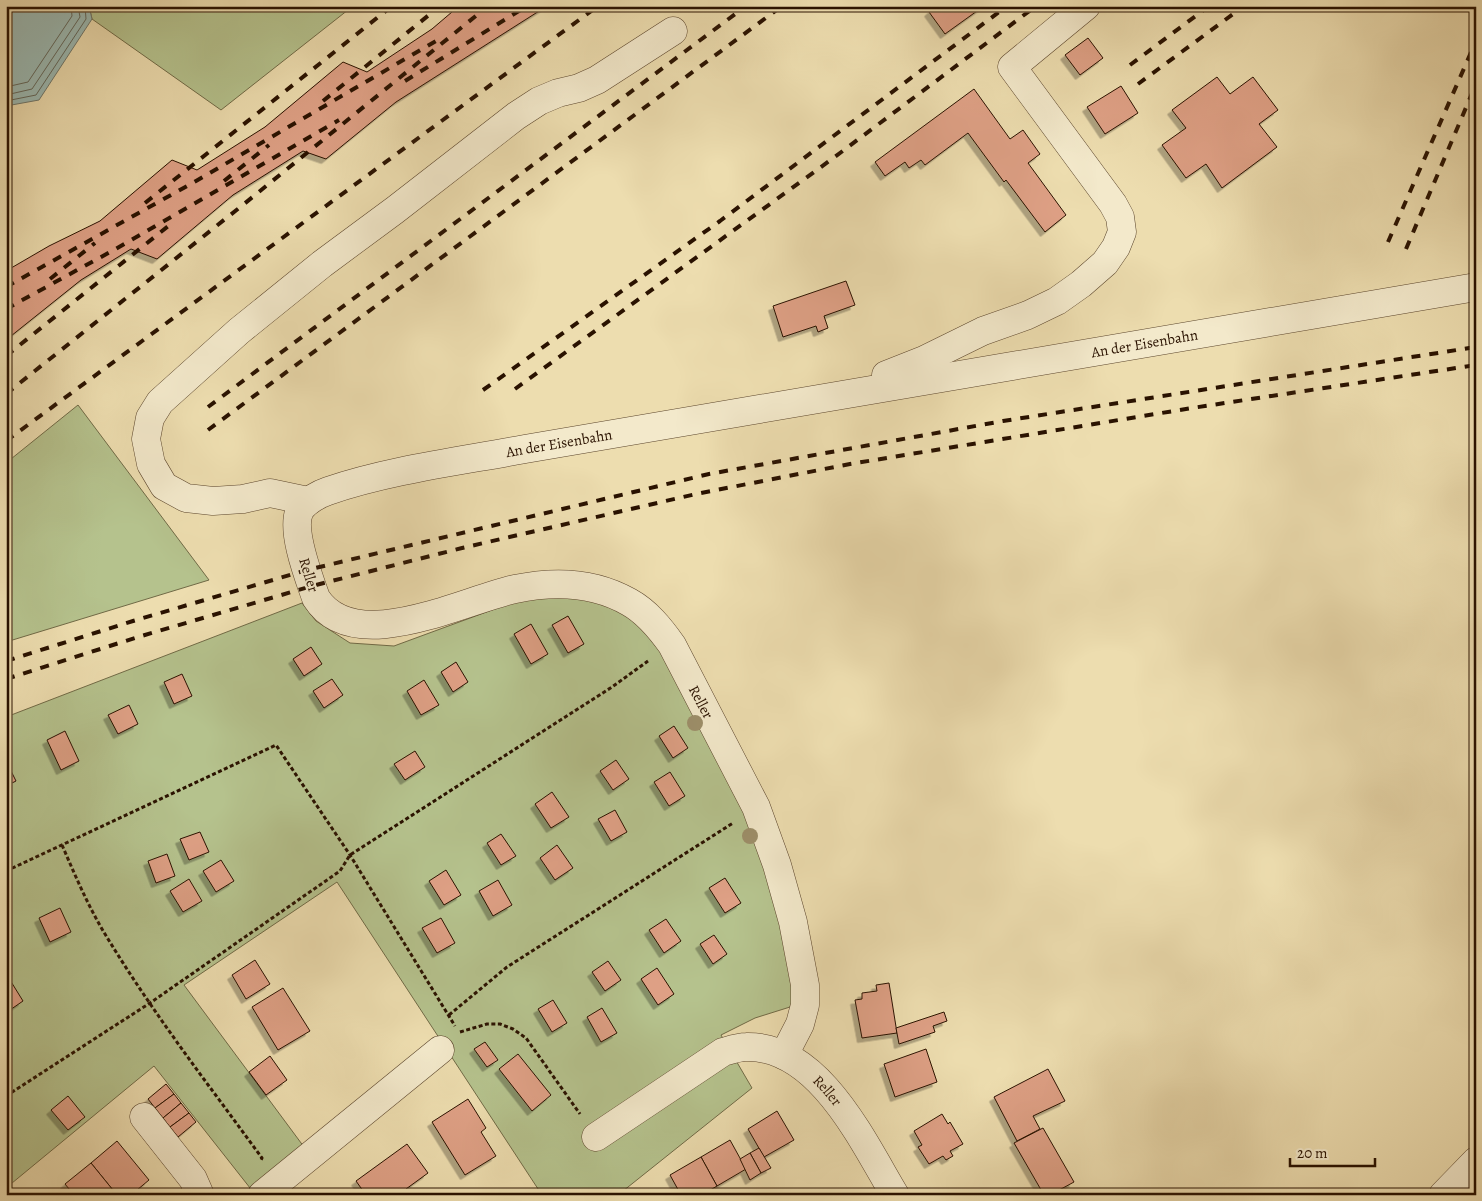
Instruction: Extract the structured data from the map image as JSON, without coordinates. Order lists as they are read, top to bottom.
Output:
{
  "streets": {
    "street": ["An der Eisenbahn", "Reller"]
  },
  "crossings": [
    ["An der Eisenbahn", "Reller"]
  ],
  "scale_bar": "20 m"
}
